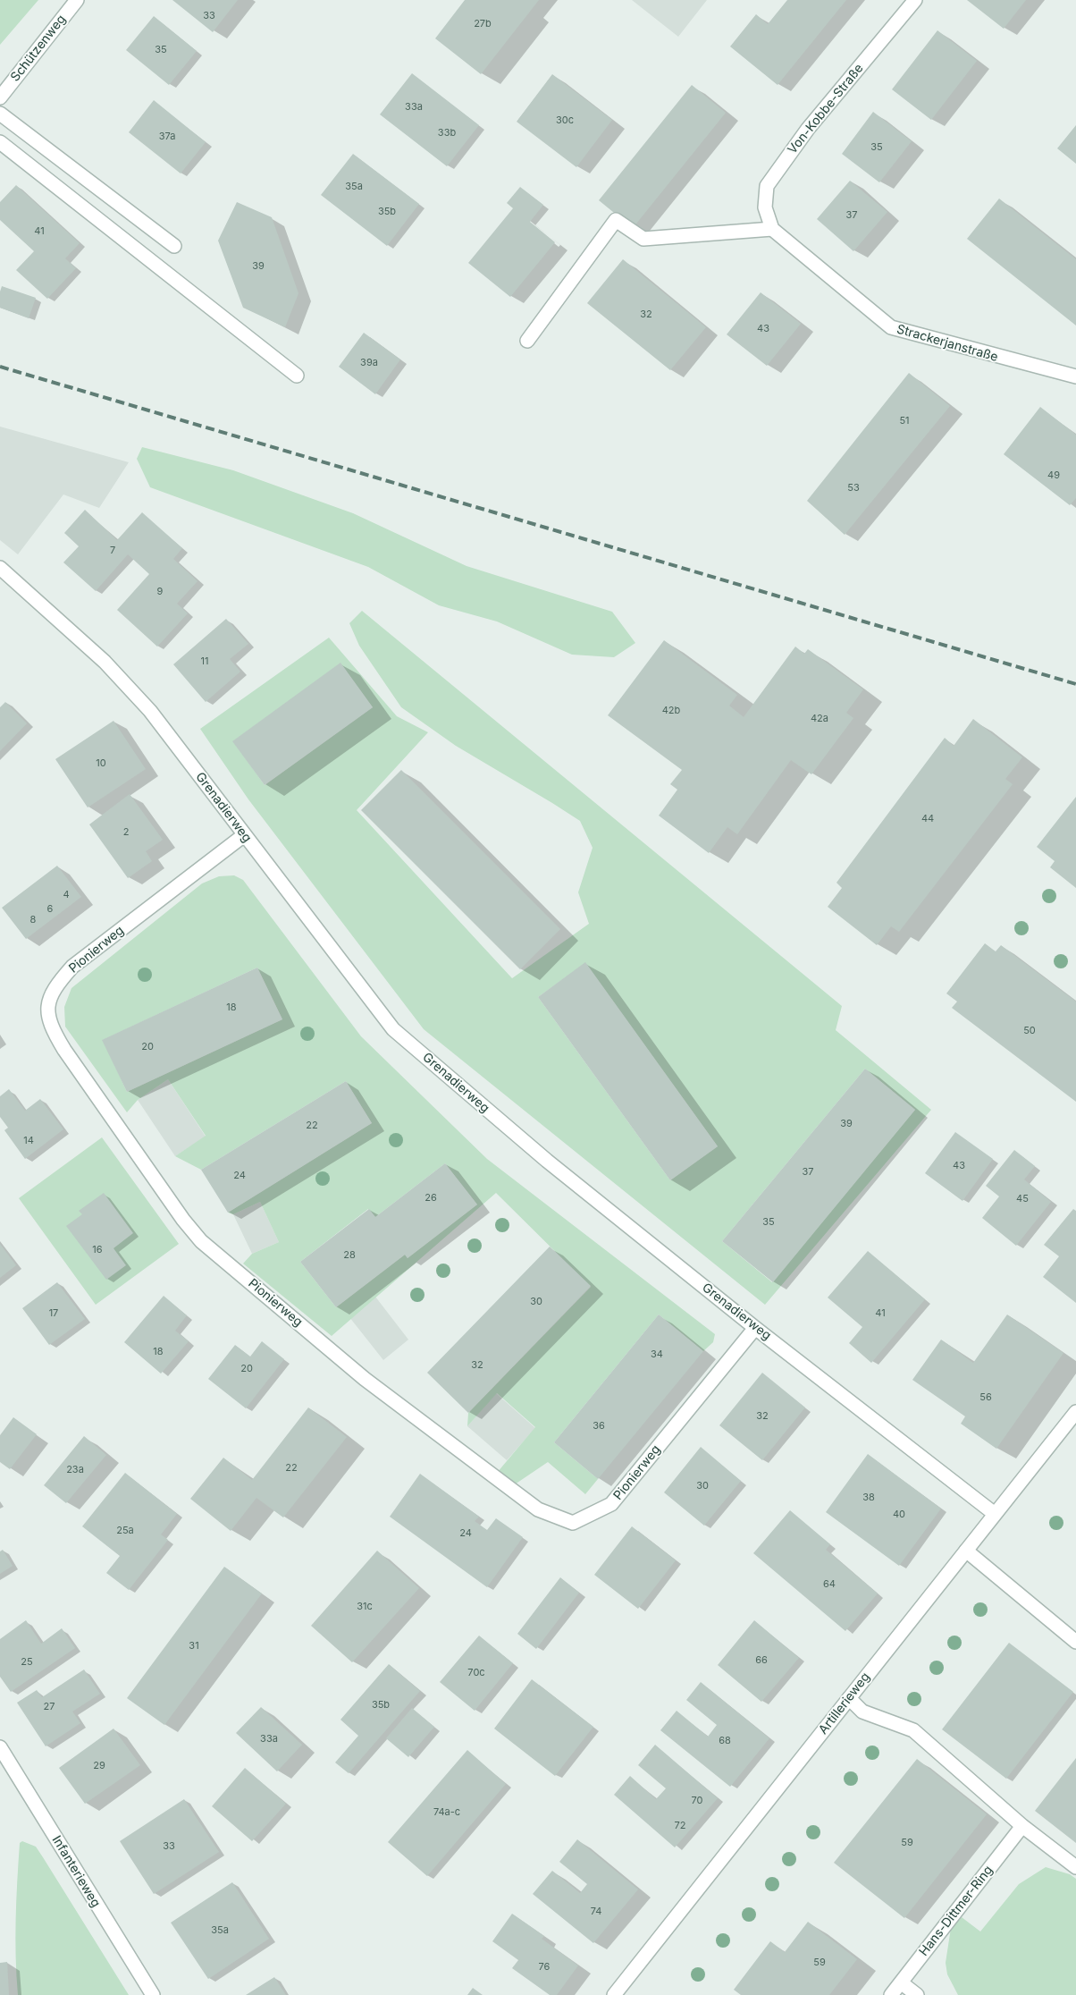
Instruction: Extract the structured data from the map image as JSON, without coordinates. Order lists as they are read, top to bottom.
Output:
{
  "streets": {
    "street": [
      "Schützenweg",
      "Von-Kobbe-Straße",
      "Strackerjanstraße",
      "Grenadierweg",
      "Pionierweg",
      "Artillerieweg",
      "Infanterieweg",
      "Hans-Dittmer-Ring"
    ]
  },
  "crossings": [
    ["Von-Kobbe-Straße", "Strackerjanstraße"],
    ["Grenadierweg", "Pionierweg"],
    ["Grenadierweg", "Artillerieweg"]
  ],
  "house_numbers": [
    "33",
    "27b",
    "35",
    "33a",
    "30c",
    "33b",
    "37a",
    "35",
    "35a",
    "35b",
    "37",
    "41",
    "39",
    "32",
    "43",
    "39a",
    "51",
    "49",
    "53",
    "7",
    "9",
    "11",
    "42b",
    "42a",
    "10",
    "44",
    "2",
    "4",
    "6",
    "8",
    "18",
    "50",
    "20",
    "39",
    "22",
    "14",
    "43",
    "37",
    "24",
    "26",
    "45",
    "35",
    "16",
    "28",
    "30",
    "17",
    "41",
    "18",
    "34",
    "32",
    "20",
    "56",
    "32",
    "36",
    "22",
    "23a",
    "30",
    "38",
    "40",
    "25a",
    "24",
    "64",
    "31c",
    "31",
    "66",
    "25",
    "70c",
    "35b",
    "27",
    "33a",
    "68",
    "29",
    "70",
    "74a-c",
    "72",
    "59",
    "33",
    "74",
    "35a",
    "59",
    "76"
  ]
}
